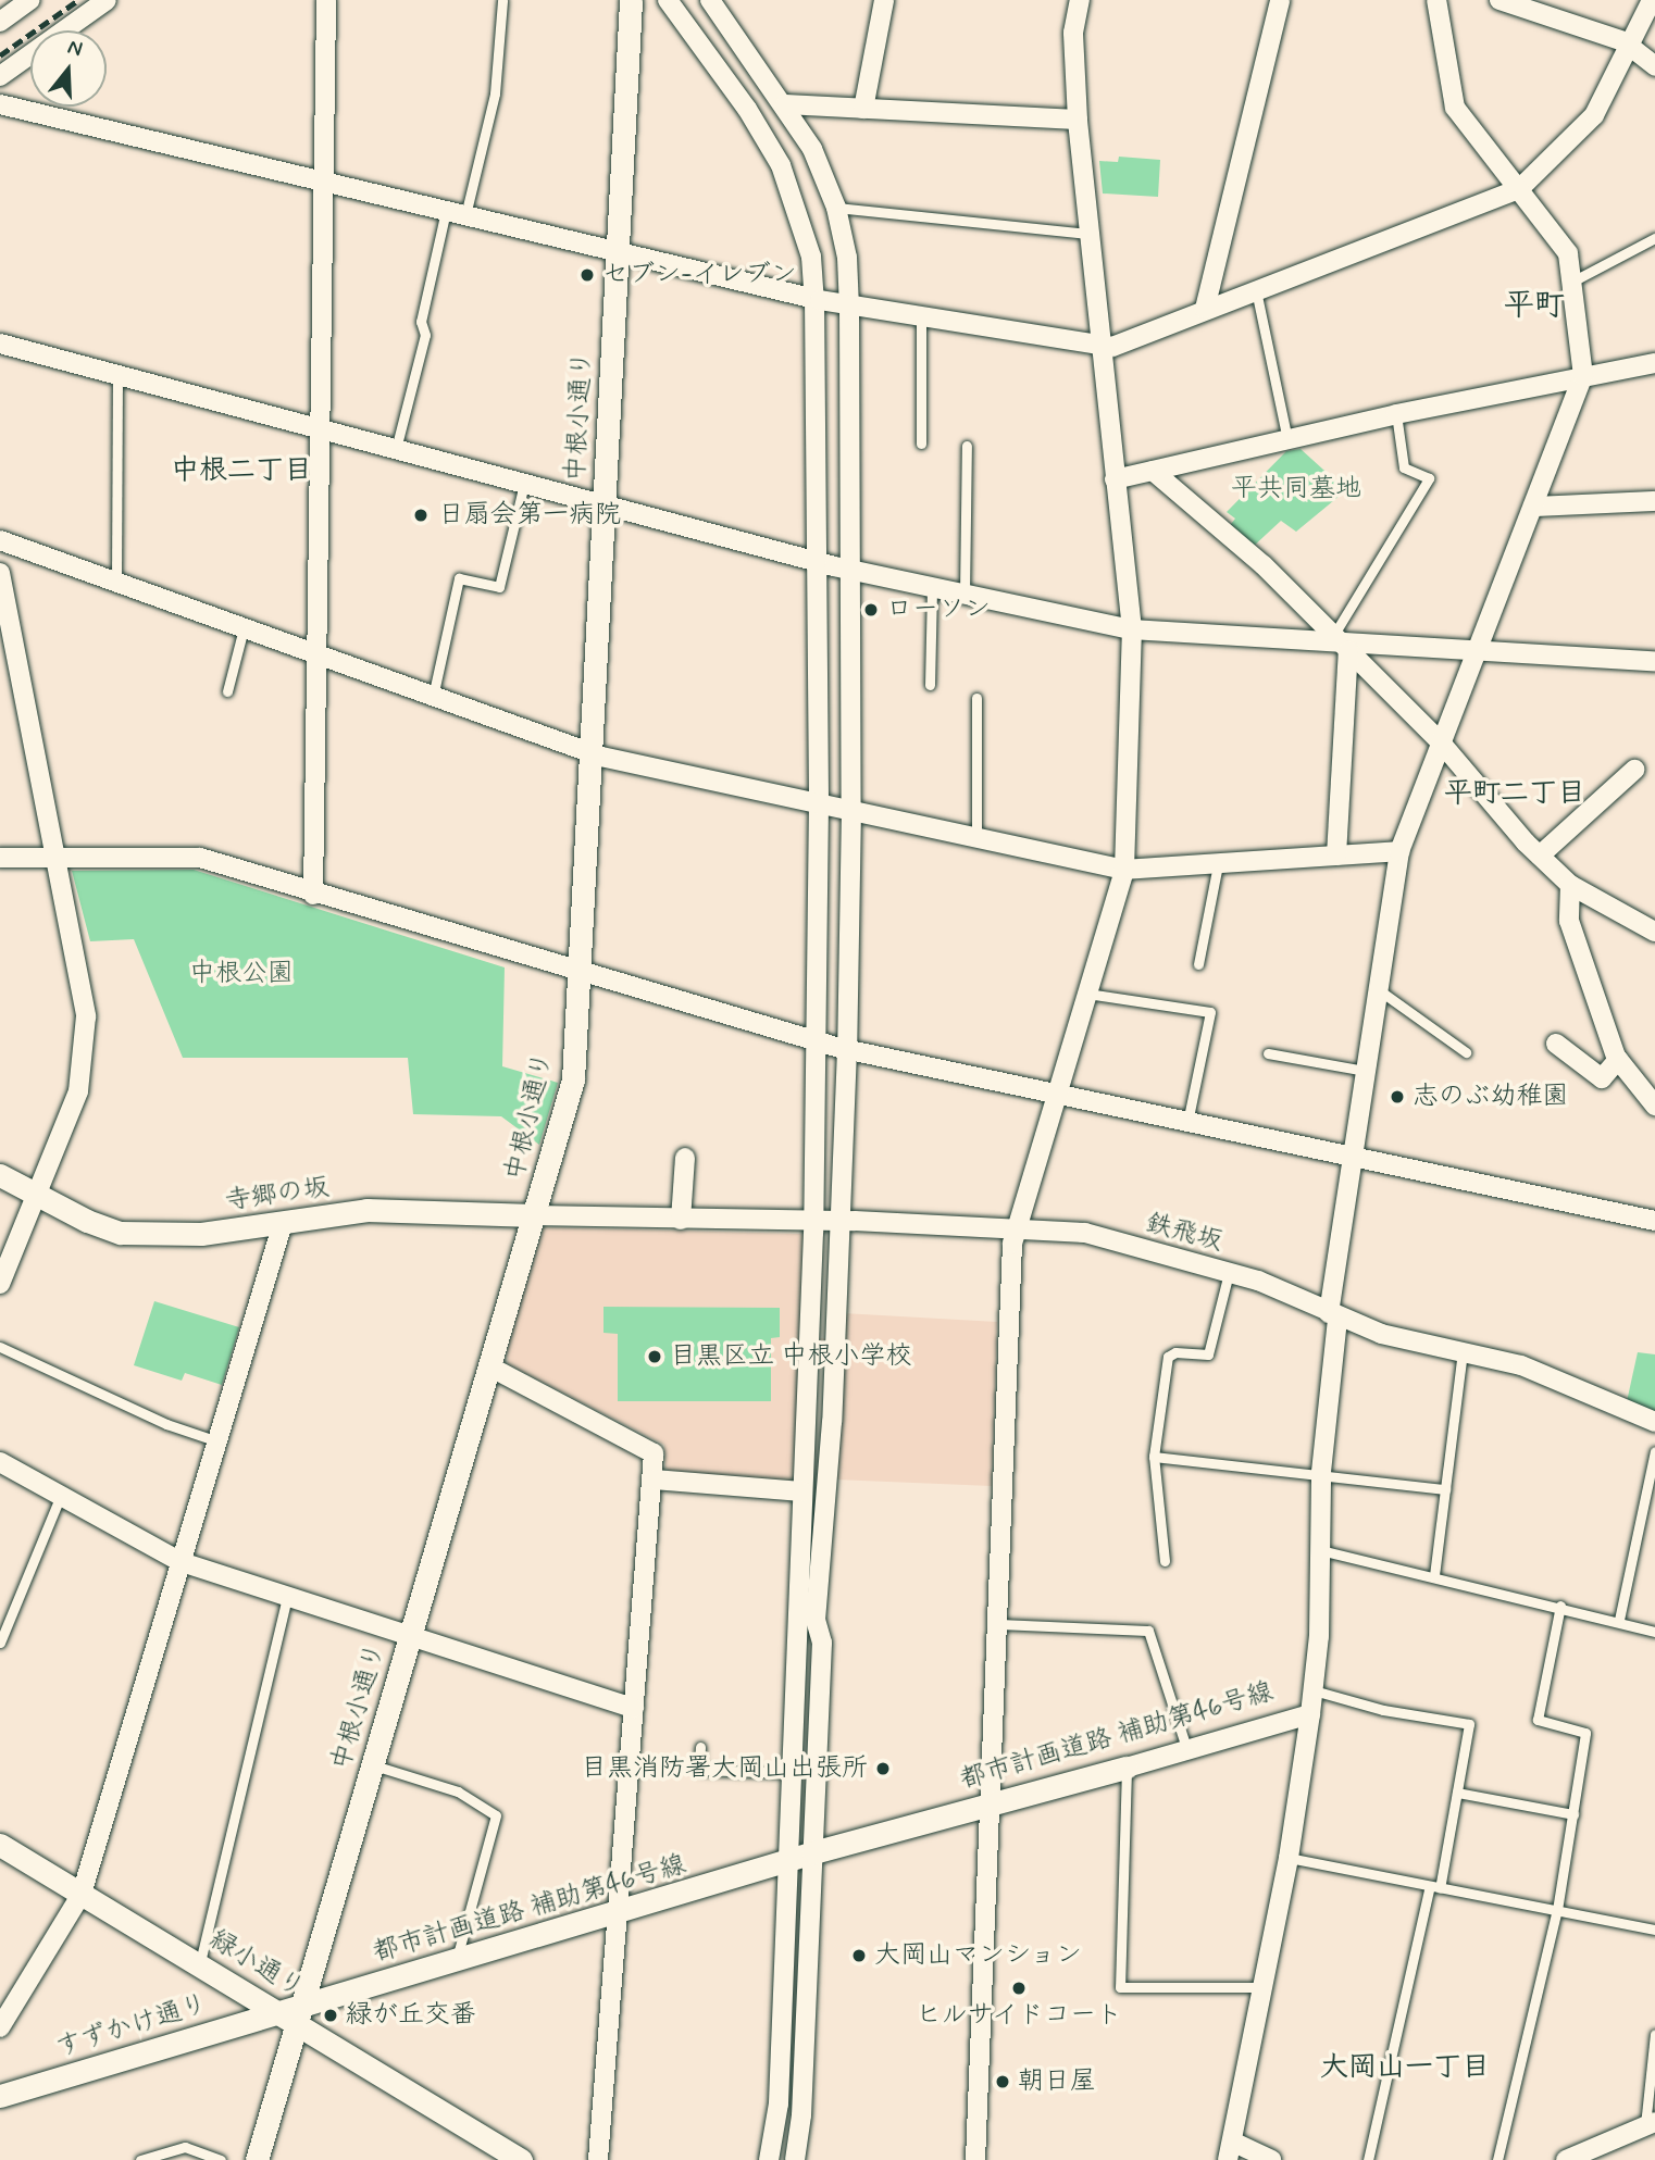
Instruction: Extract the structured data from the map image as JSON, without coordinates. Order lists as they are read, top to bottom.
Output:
{
  "streets": {
    "street": [
      "中根小通り",
      "寺郷の坂",
      "鉄飛坂",
      "都市計画道路 補助第46号線",
      "緑小通り",
      "すずかけ通り"
    ]
  },
  "crossings": [
    ["中根小通り", "寺郷の坂"],
    ["中根小通り", "鉄飛坂"],
    ["中根小通り", "都市計画道路 補助第46号線"],
    ["中根小通り", "緑小通り"],
    ["中根小通り", "すずかけ通り"],
    ["寺郷の坂", "鉄飛坂"],
    ["都市計画道路 補助第46号線", "緑小通り"],
    ["都市計画道路 補助第46号線", "すずかけ通り"],
    ["緑小通り", "すずかけ通り"]
  ],
  "districts": [
    "平町",
    "中根二丁目",
    "平町二丁目",
    "大岡山一丁目"
  ],
  "parks": ["平共同墓地", "中根公園"],
  "places": [
    "セブン-イレブン",
    "日扇会第一病院",
    "ローソン",
    "志のぶ幼稚園",
    "目黒区立 中根小学校",
    "目黒消防署大岡山出張所",
    "大岡山マンション",
    "ヒルサイドコート",
    "緑が丘交番",
    "朝日屋"
  ],
  "north": "top"
}
